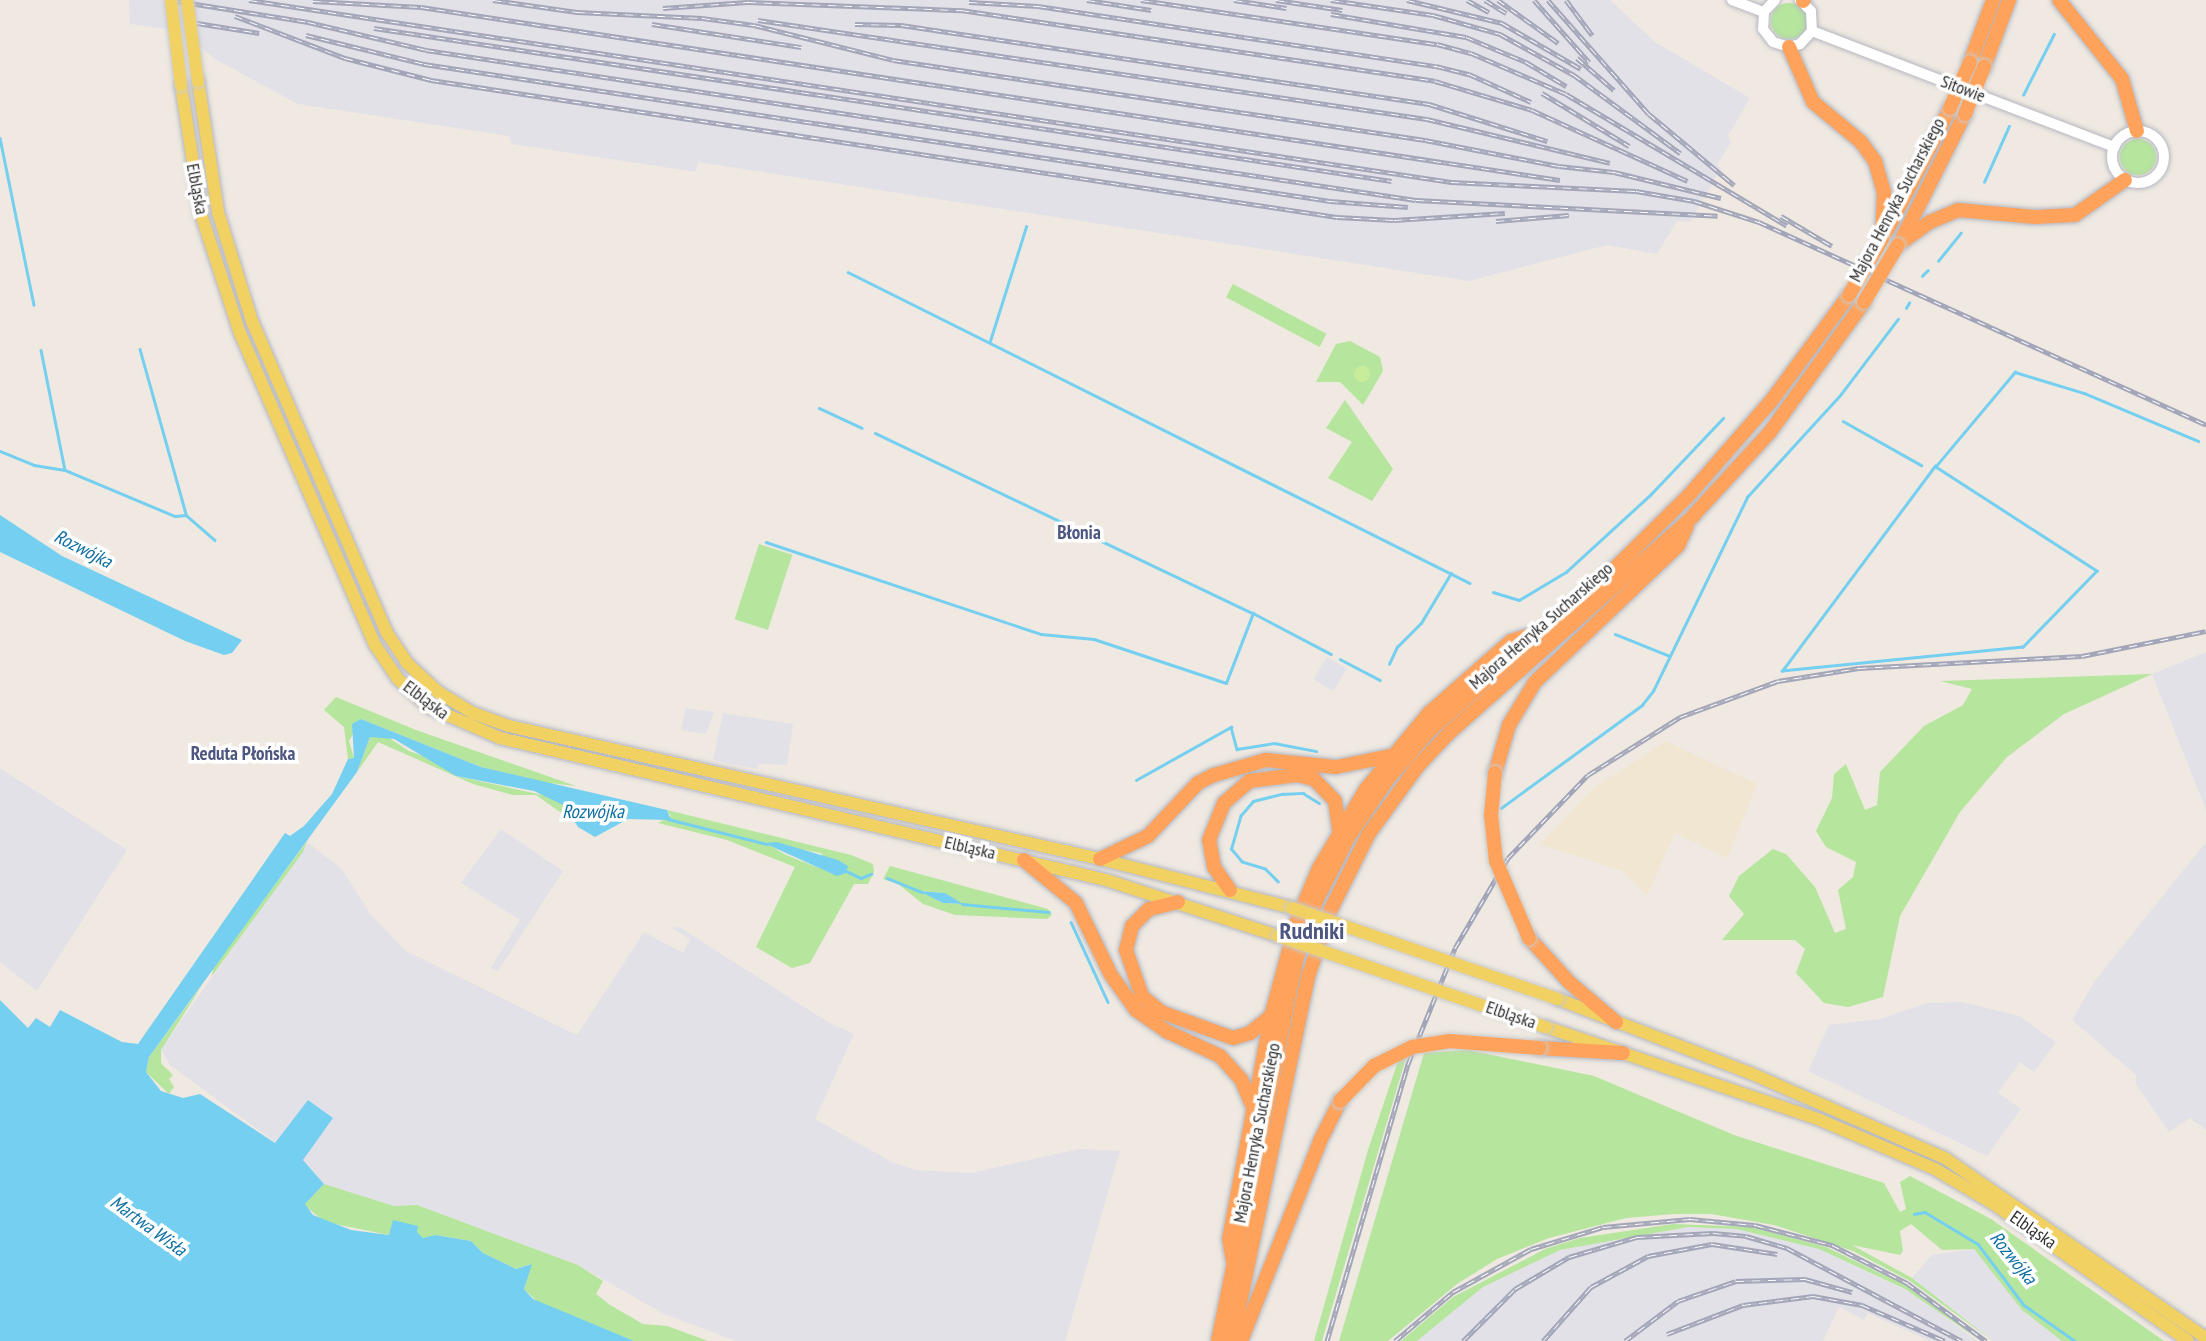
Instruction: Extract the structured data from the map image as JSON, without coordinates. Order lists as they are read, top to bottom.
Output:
{
  "streets": {
    "highway": ["Majora Henryka Sucharskiego"],
    "main road": ["Elbląska"],
    "street": ["Sitowie"]
  },
  "districts": ["Błonia", "Reduta Płońska", "Rudniki"],
  "water": ["Rozwójka", "Martwa Wisła"]
}
